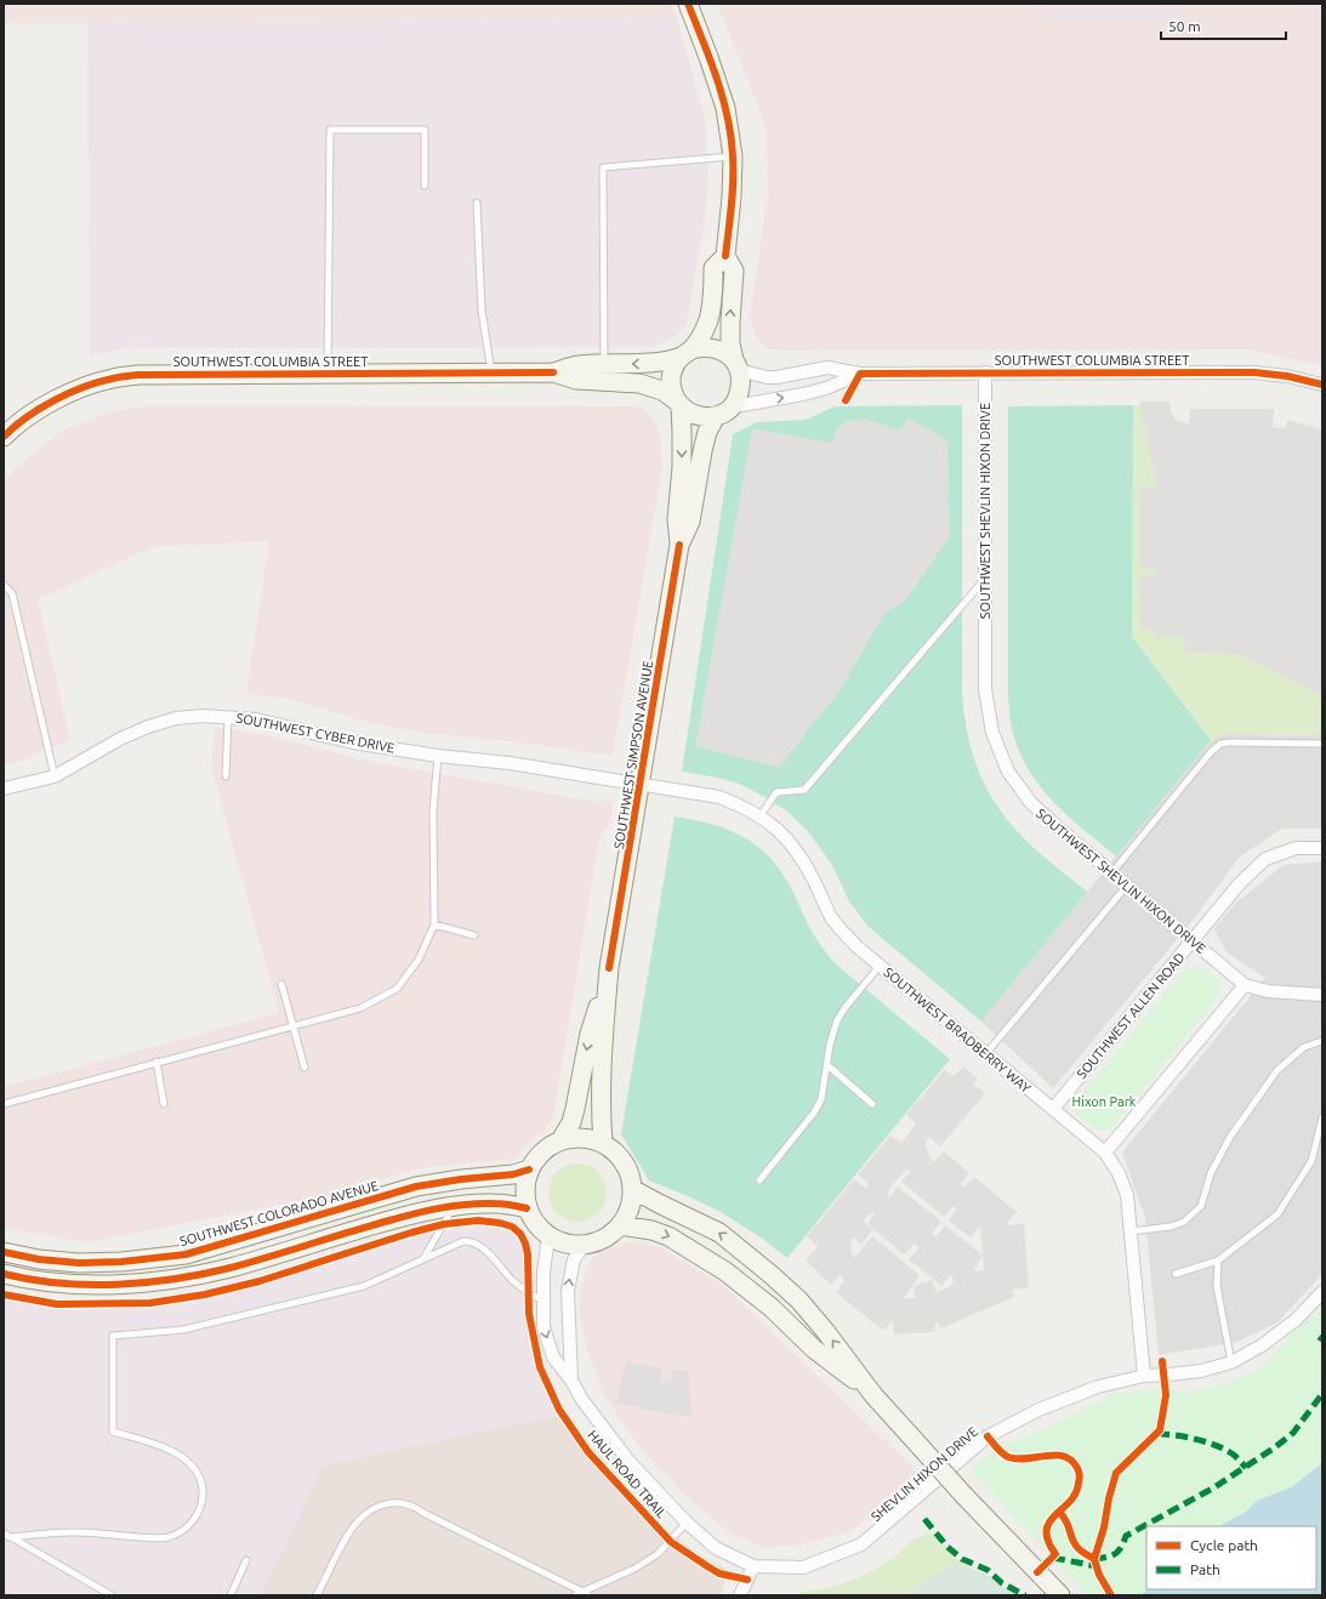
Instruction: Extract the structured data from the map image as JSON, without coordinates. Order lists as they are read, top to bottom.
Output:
{
  "streets": {
    "street": [
      "SOUTHWEST COLUMBIA STREET",
      "SOUTHWEST SHEVLIN HIXON DRIVE",
      "SOUTHWEST CYBER DRIVE",
      "SOUTHWEST SIMPSON AVENUE",
      "SOUTHWEST ALLEN ROAD",
      "SOUTHWEST BRADBERRY WAY",
      "SOUTHWEST COLORADO AVENUE",
      "SHEVLIN HIXON DRIVE"
    ],
    "cycle path": ["HAUL ROAD TRAIL"]
  },
  "crossings": [
    ["SOUTHWEST COLUMBIA STREET", "SOUTHWEST SHEVLIN HIXON DRIVE"],
    ["SOUTHWEST COLUMBIA STREET", "SOUTHWEST SIMPSON AVENUE"],
    ["SOUTHWEST SHEVLIN HIXON DRIVE", "SOUTHWEST ALLEN ROAD"],
    ["SOUTHWEST CYBER DRIVE", "SOUTHWEST SIMPSON AVENUE"],
    ["SOUTHWEST CYBER DRIVE", "SOUTHWEST BRADBERRY WAY"],
    ["SOUTHWEST SIMPSON AVENUE", "SOUTHWEST BRADBERRY WAY"],
    ["SOUTHWEST SIMPSON AVENUE", "SOUTHWEST COLORADO AVENUE"],
    ["SOUTHWEST ALLEN ROAD", "SOUTHWEST BRADBERRY WAY"],
    ["SOUTHWEST BRADBERRY WAY", "SHEVLIN HIXON DRIVE"]
  ],
  "parks": ["Hixon Park"],
  "legend": ["Cycle path", "Path"],
  "scale_bar": "50 m"
}
